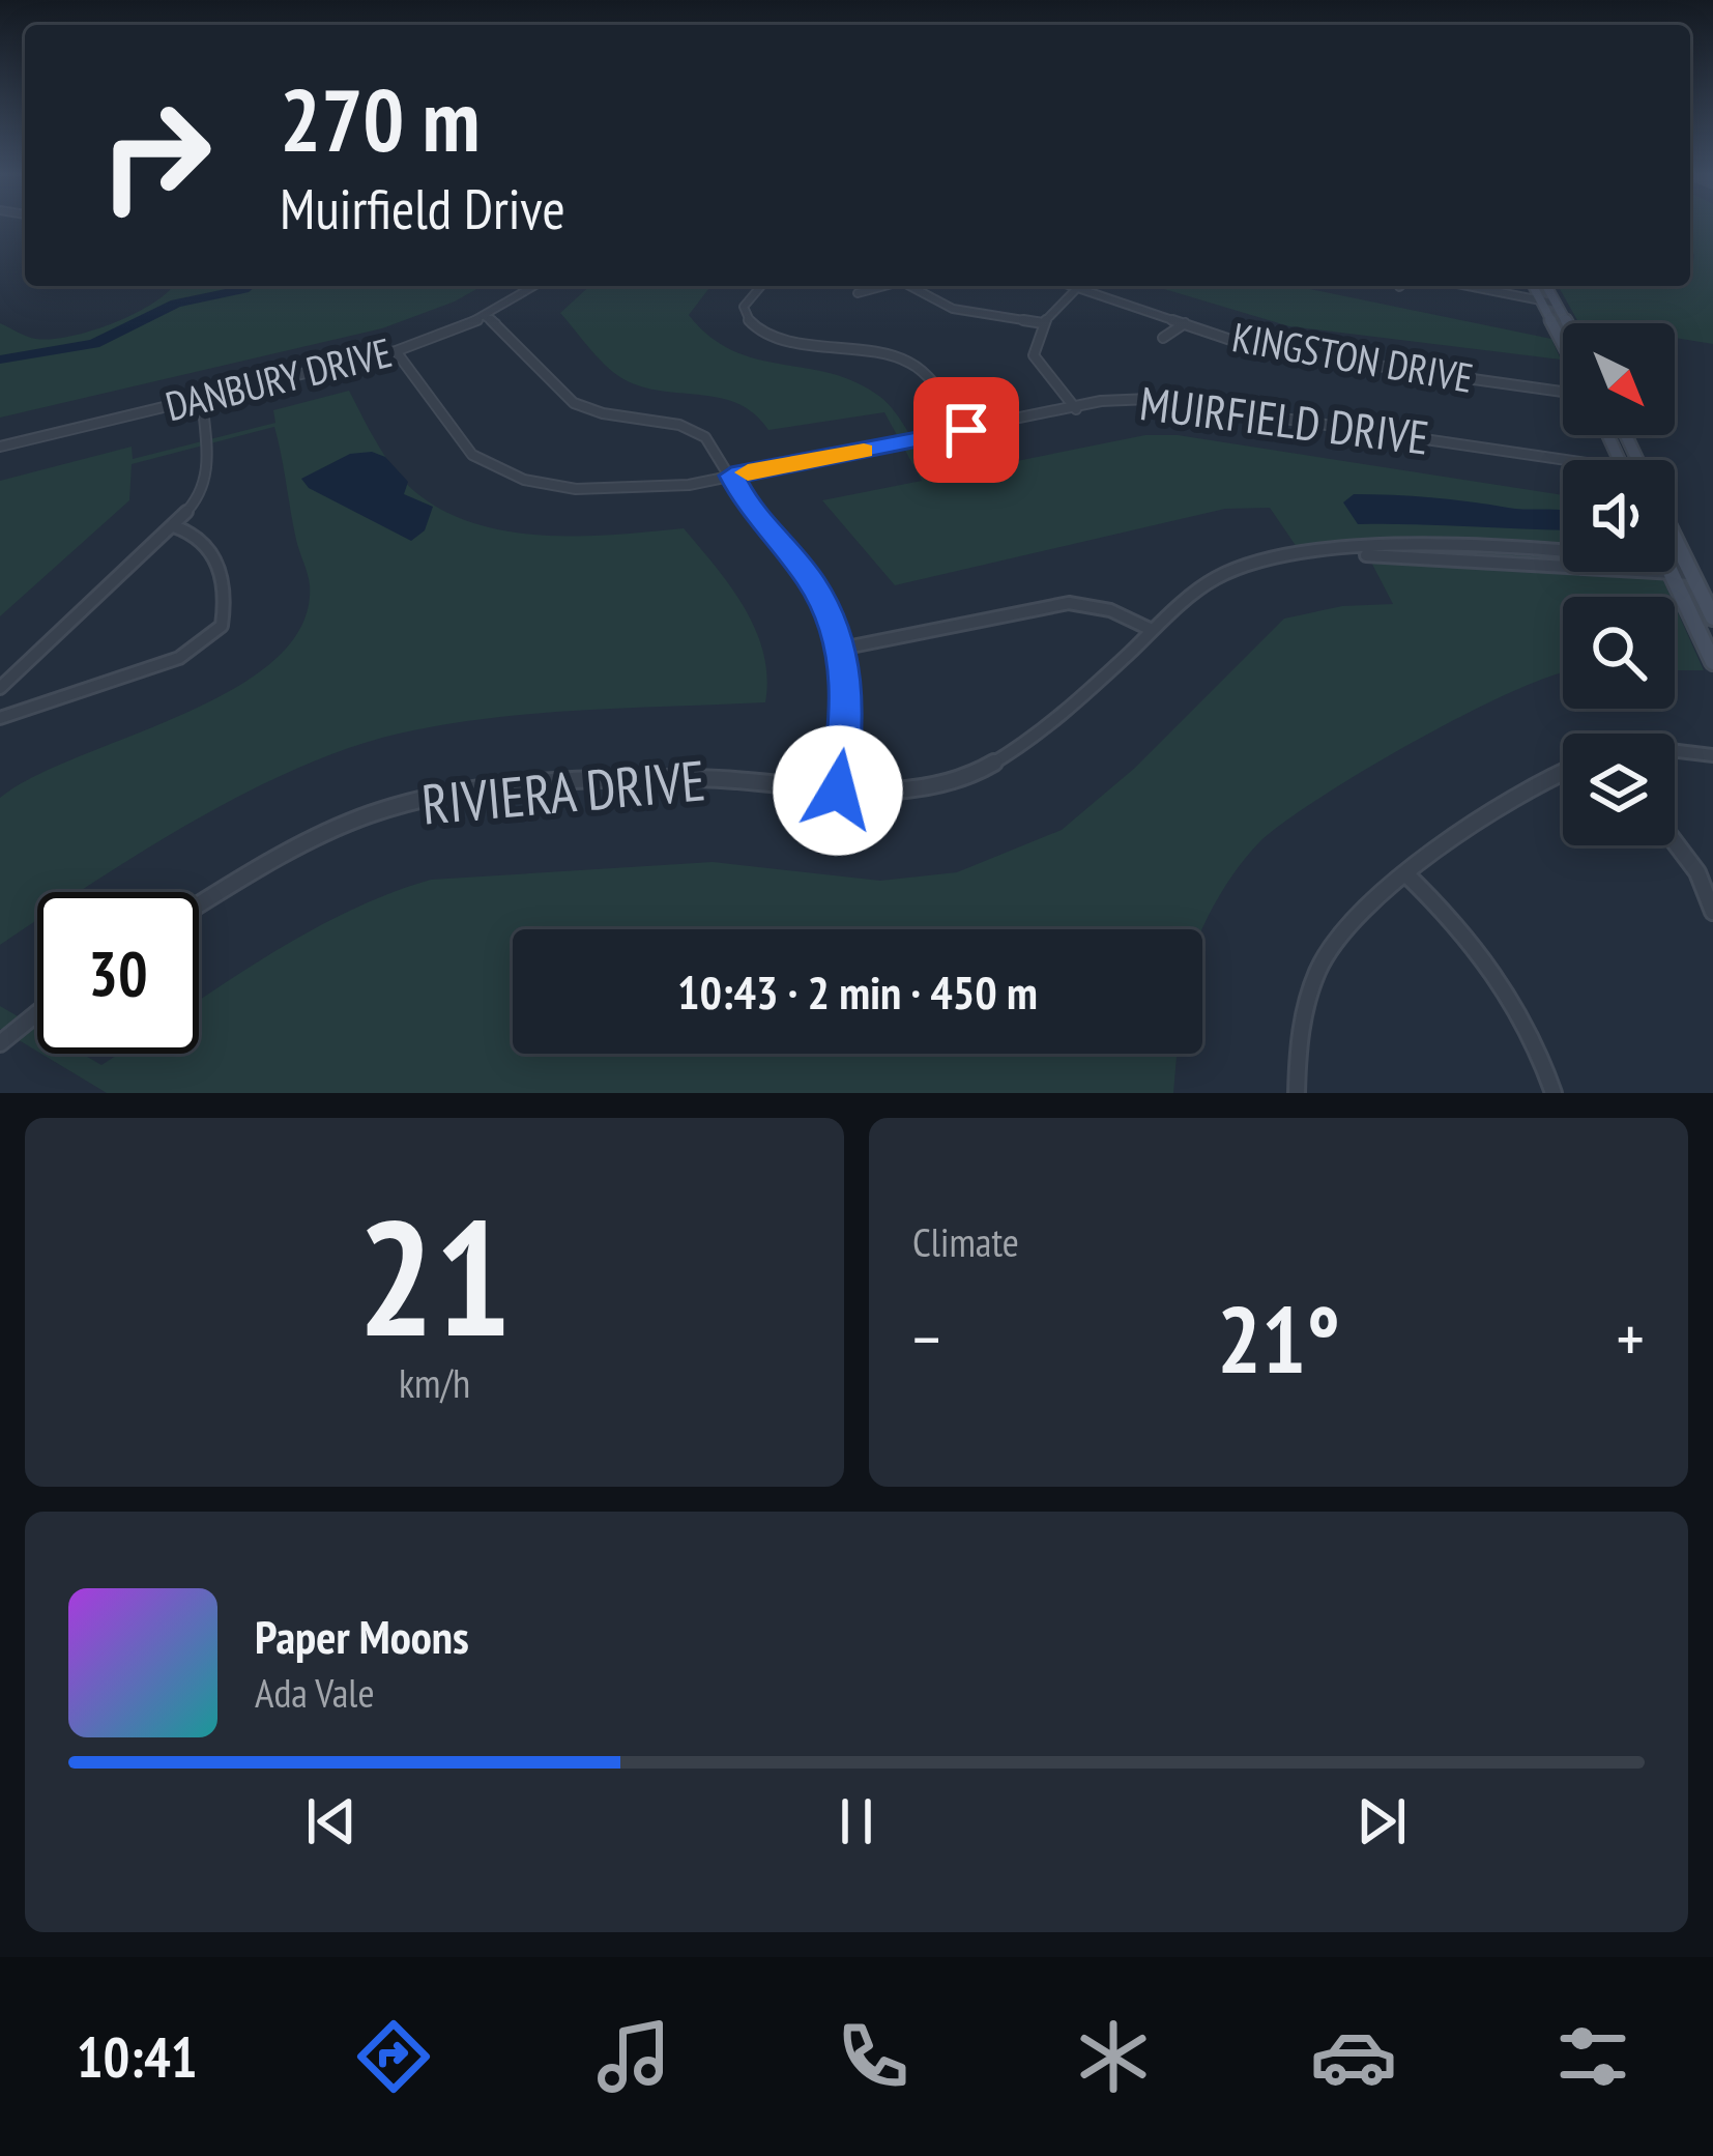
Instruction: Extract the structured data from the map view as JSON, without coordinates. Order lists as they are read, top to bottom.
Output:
{
  "streets": {
    "street": [
      "KINGSTON DRIVE",
      "DANBURY DRIVE",
      "MUIRFIELD DRIVE",
      "RIVIERA DRIVE"
    ]
  },
  "crossings": [
    ["DANBURY DRIVE", "MUIRFIELD DRIVE"]
  ],
  "north": "bottom right",
  "page": {
    "turn": ["270 m", "Muirfield Drive"],
    "limit": "30",
    "trip": "10:43 · 2 min · 450 m",
    "tile": [
      ["21", "km/h"],
      "Climate"
    ],
    "heat": ["−", "21°", "+"],
    "song": ["Paper Moons", "Ada Vale"],
    "tabs": "10:41"
  }
}
